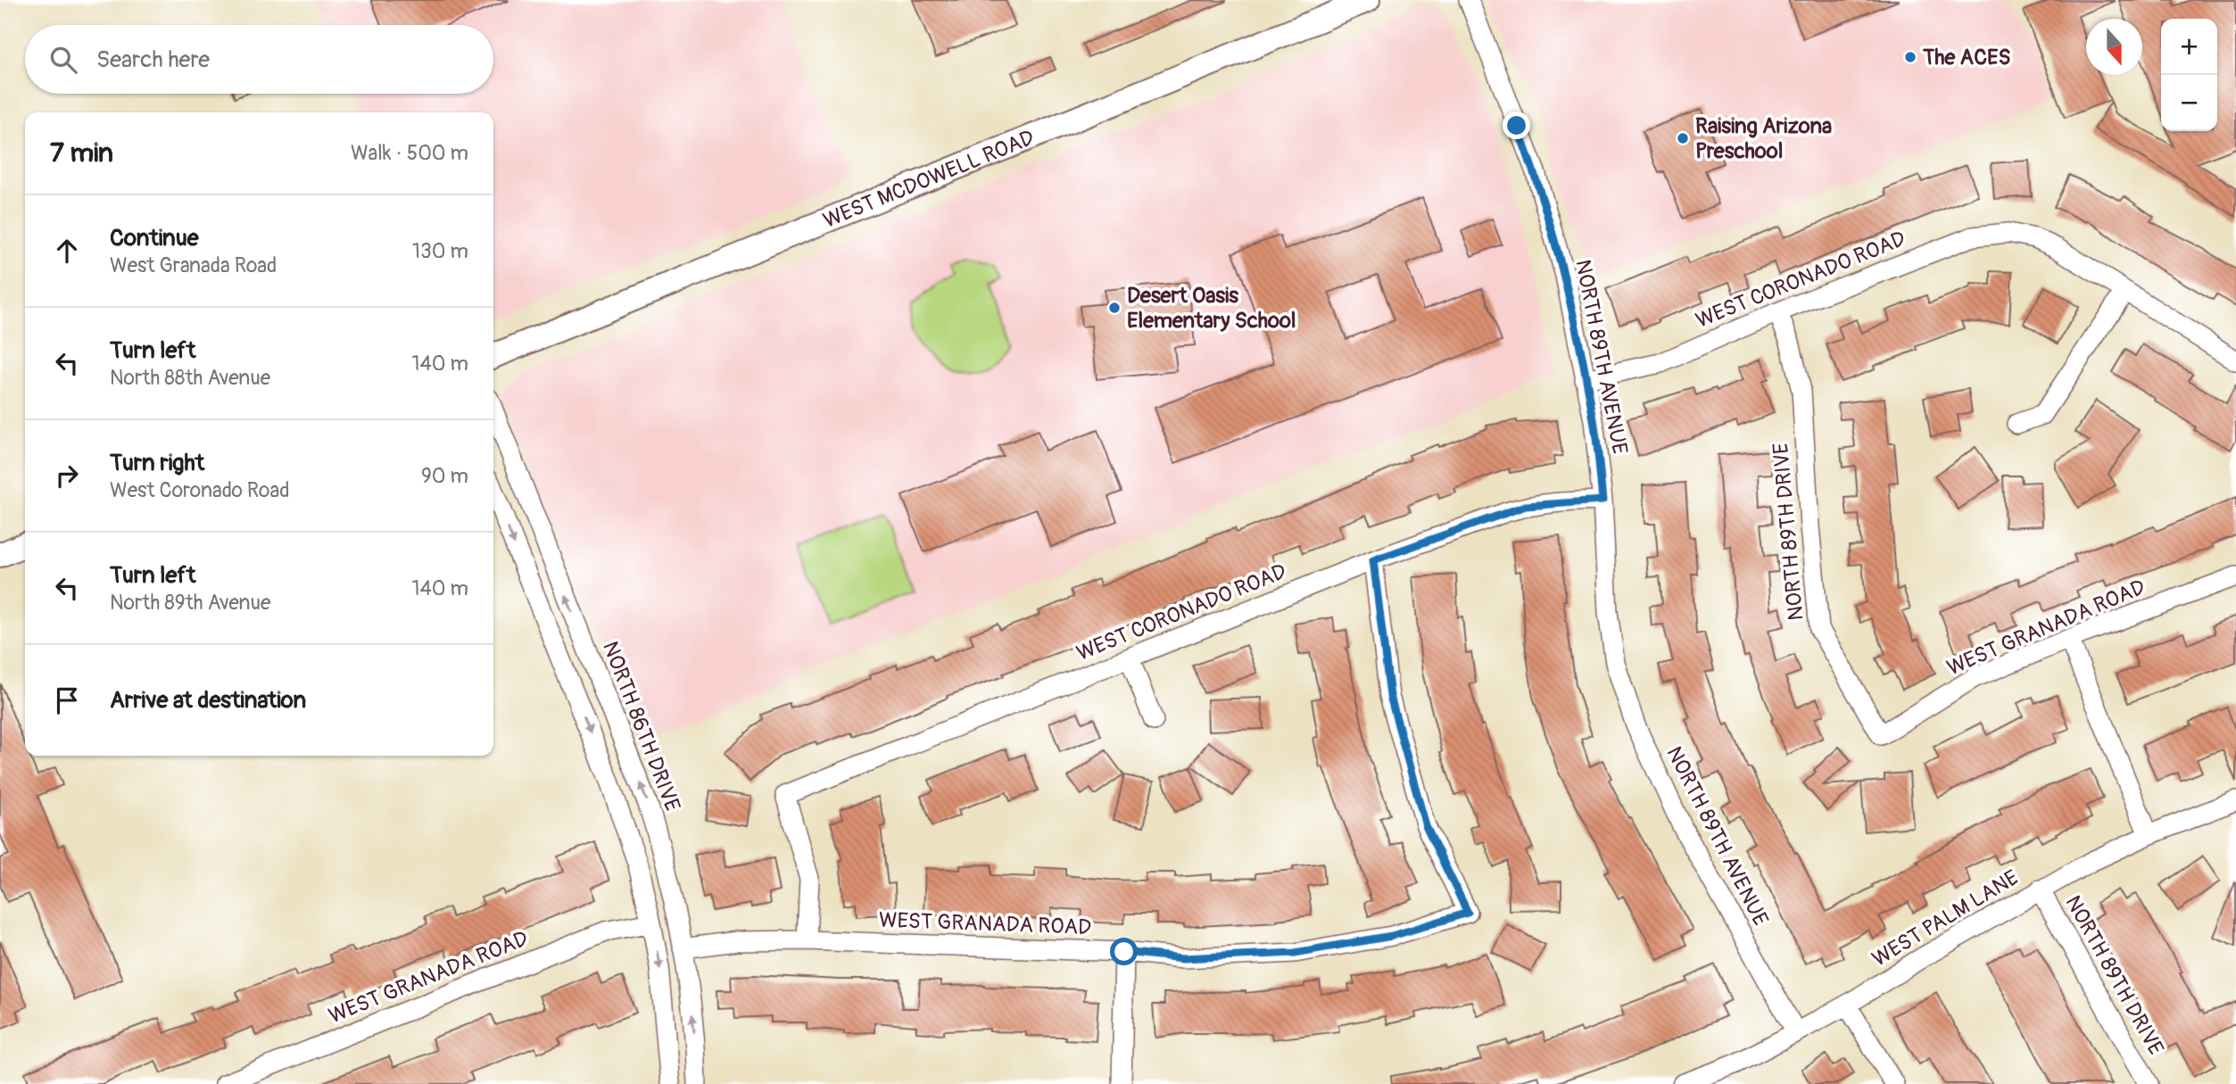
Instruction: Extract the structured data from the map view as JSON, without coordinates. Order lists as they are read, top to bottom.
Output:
{
  "streets": {
    "main road": ["WEST MCDOWELL ROAD"],
    "street": [
      "WEST CORONADO ROAD",
      "NORTH 89TH AVENUE",
      "NORTH 89TH DRIVE",
      "WEST GRANADA ROAD",
      "NORTH 86TH DRIVE",
      "WEST PALM LANE"
    ]
  },
  "crossings": [
    ["WEST CORONADO ROAD", "NORTH 89TH AVENUE"],
    ["WEST CORONADO ROAD", "NORTH 89TH DRIVE"],
    ["WEST CORONADO ROAD", "WEST GRANADA ROAD"],
    ["NORTH 89TH AVENUE", "WEST PALM LANE"],
    ["NORTH 89TH DRIVE", "WEST GRANADA ROAD"],
    ["NORTH 89TH DRIVE", "WEST PALM LANE"],
    ["WEST GRANADA ROAD", "NORTH 86TH DRIVE"]
  ],
  "places": ["The ACES", "Raising Arizona Preschool", "Desert Oasis Elementary School"],
  "north": "bottom",
  "page": {
    "map_buttons": ["+", "−"],
    "search": "Search here",
    "heading": ["7 min", "Walk · 500 m"],
    "list": [
      ["Continue", "West Granada Road", "130 m"],
      ["Turn left", "North 88th Avenue", "140 m"],
      ["Turn right", "West Coronado Road", "90 m"],
      ["Turn left", "North 89th Avenue", "140 m"],
      "Arrive at destination"
    ]
  }
}
